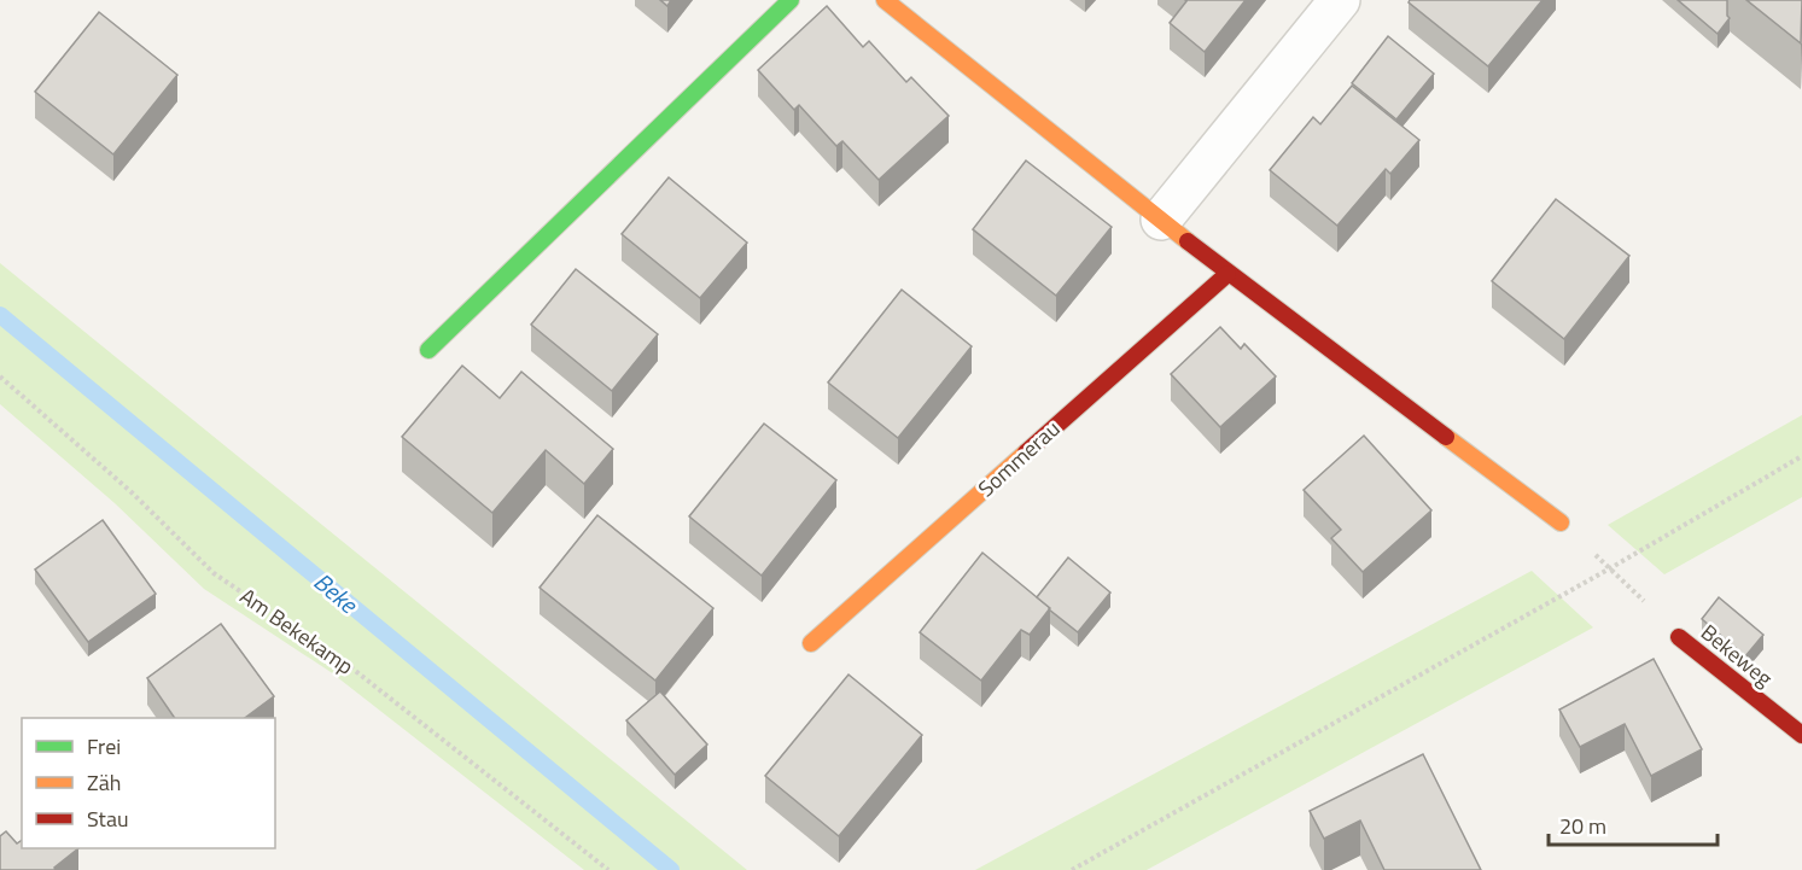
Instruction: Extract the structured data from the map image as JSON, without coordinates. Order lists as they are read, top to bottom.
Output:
{
  "streets": {
    "street": ["Sommerau", "Bekeweg"],
    "path": ["Am Bekekamp"]
  },
  "water": ["Beke"],
  "legend": ["Frei", "Zäh", "Stau"],
  "scale_bar": "20 m"
}
